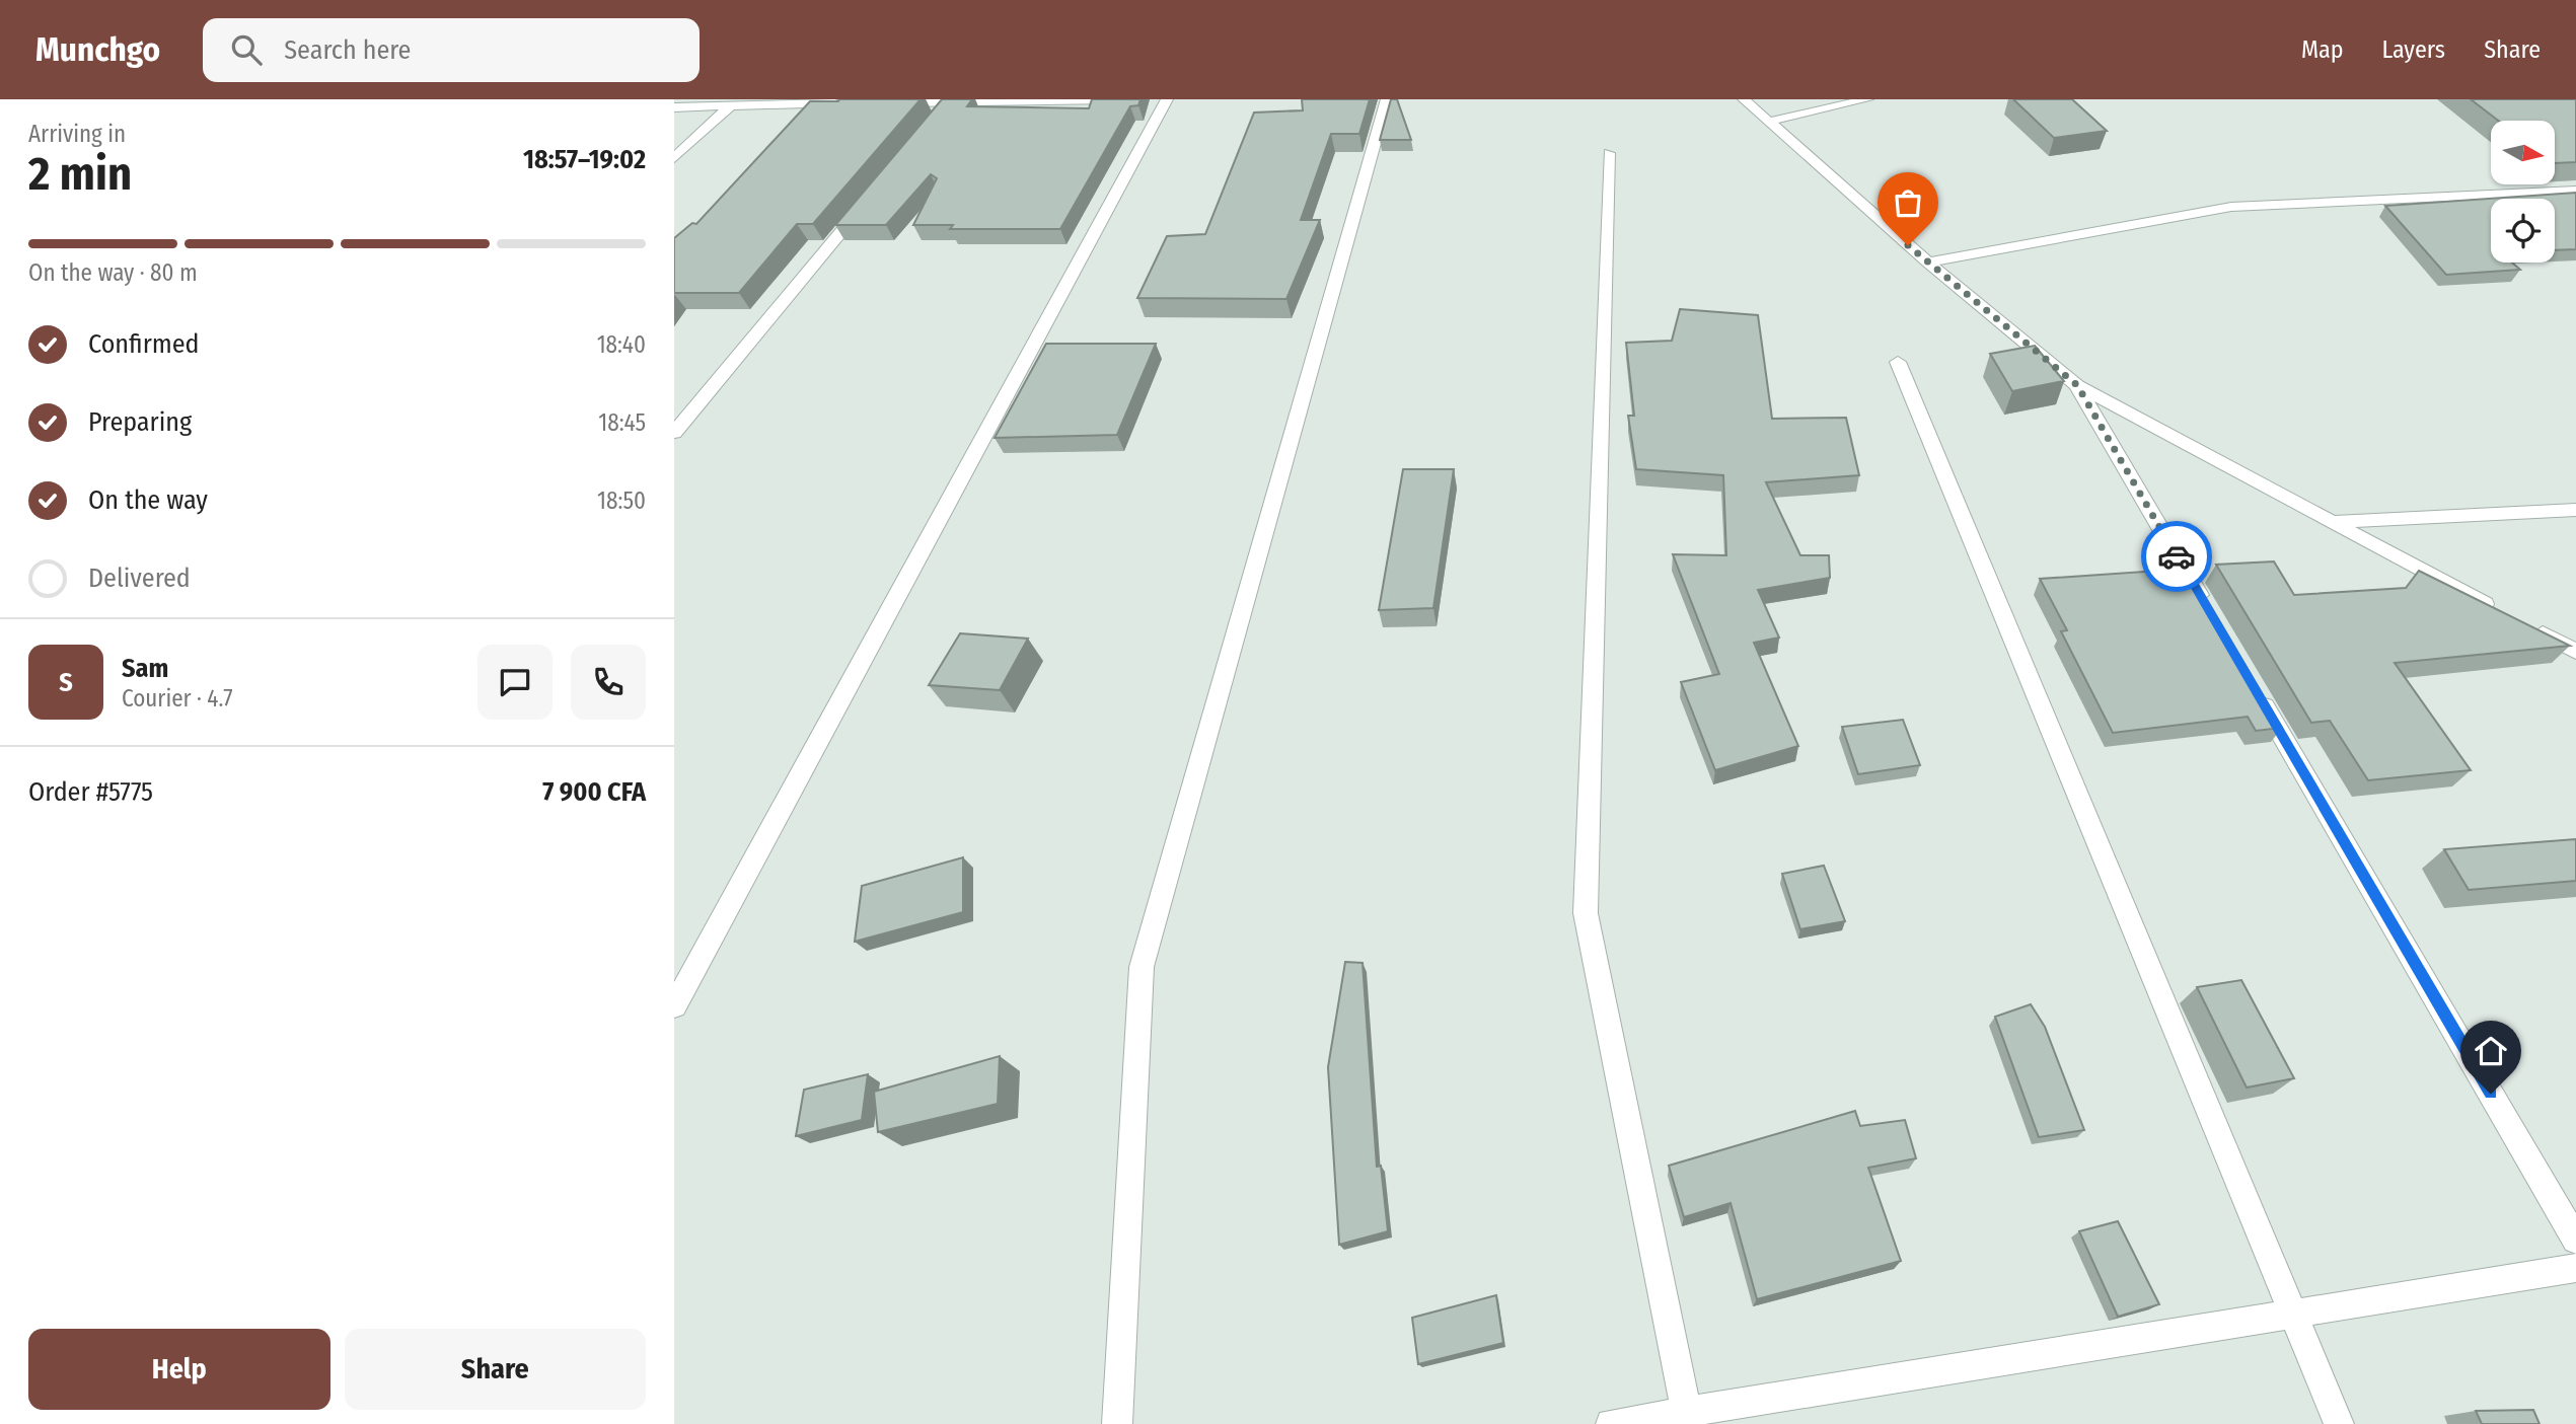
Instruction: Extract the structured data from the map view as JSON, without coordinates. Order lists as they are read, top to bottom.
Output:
{
  "north": "right",
  "page": {
    "header": "Munchgo",
    "search": "Search here",
    "nav": ["Map", "Layers", "Share"],
    "heading": ["2 min", "Arriving in", "18:57–19:02"],
    "panel": [
      "Sam",
      "Courier · 4.7",
      "Order #5775",
      "7 900 CFA"
    ],
    "bar": "On the way · 80 m",
    "list": [
      ["Confirmed", "18:40"],
      ["Preparing", "18:45"],
      ["On the way", "18:50"],
      "Delivered"
    ],
    "round": "S",
    "buttons": ["Help", "Share"]
  }
}
